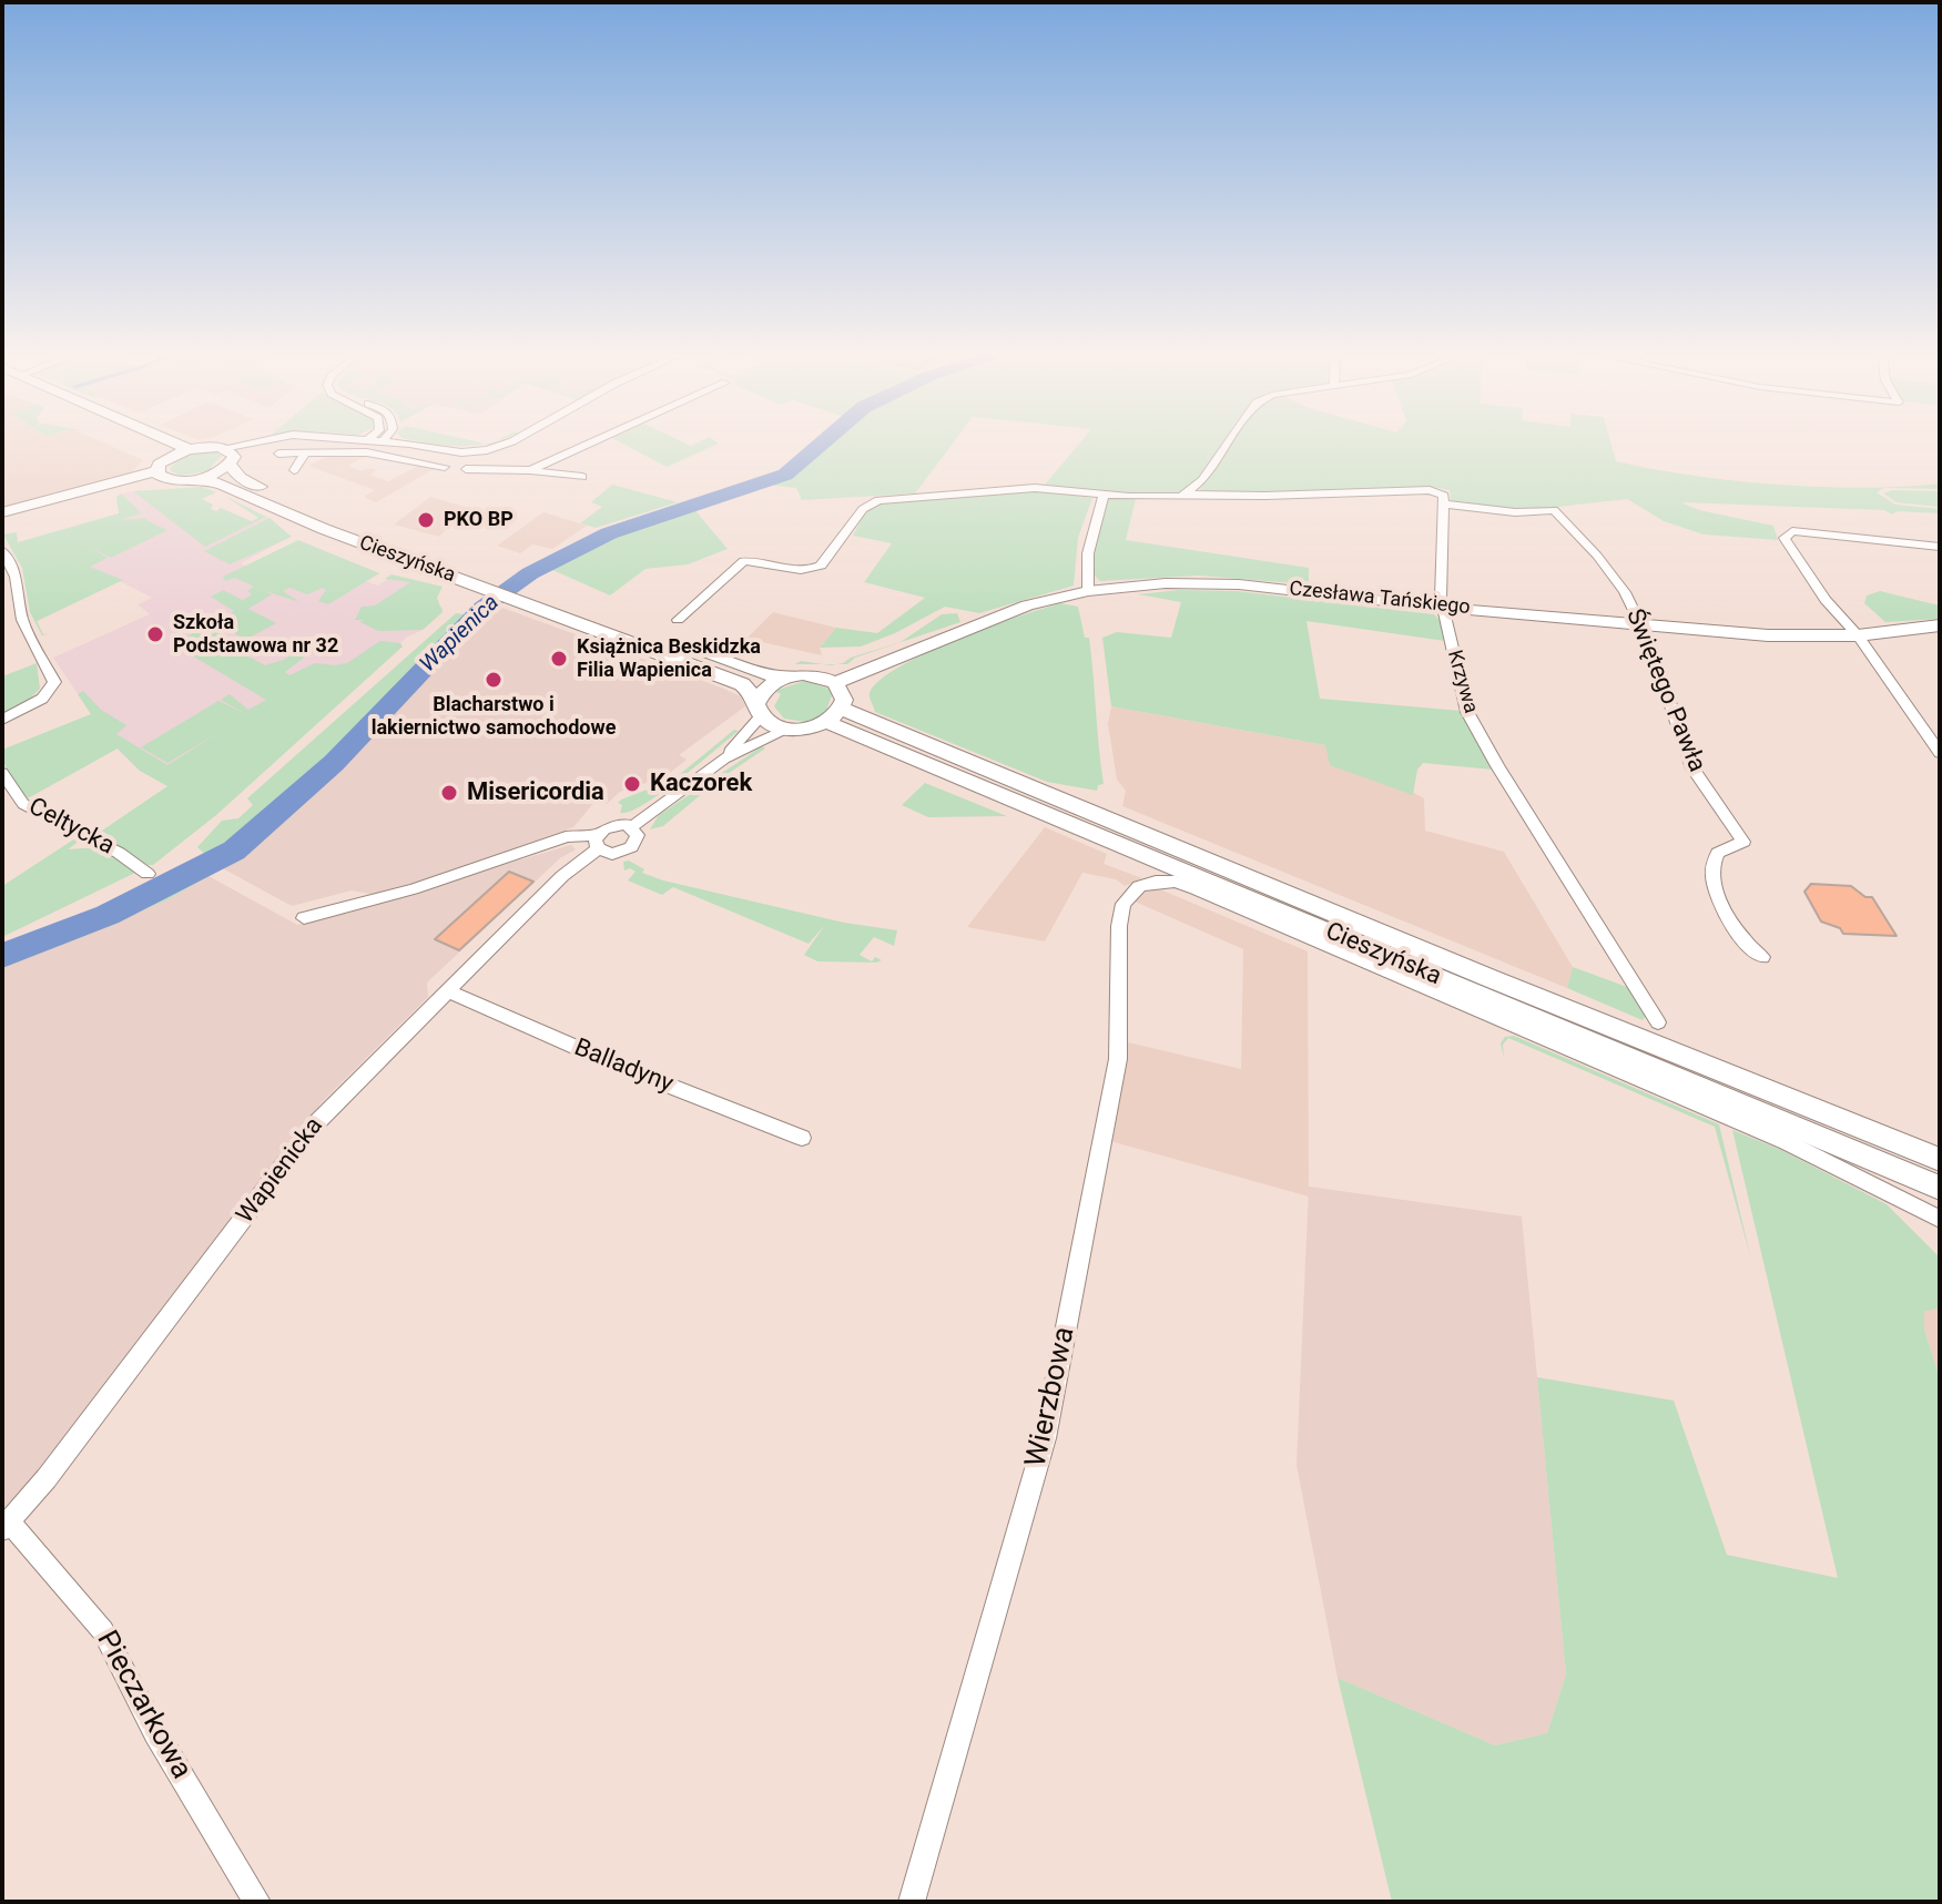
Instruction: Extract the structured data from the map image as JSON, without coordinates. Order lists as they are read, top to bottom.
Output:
{
  "streets": {
    "main road": ["Cieszyńska", "Czesława Tańskiego"],
    "street": [
      "Krzywa",
      "Świętego Pawła",
      "Celtycka",
      "Balladyny",
      "Wapienicka",
      "Wierzbowa",
      "Pieczarkowa"
    ]
  },
  "crossings": [
    ["Cieszyńska", "Czesława Tańskiego"],
    ["Czesława Tańskiego", "Krzywa"],
    ["Czesława Tańskiego", "Świętego Pawła"],
    ["Krzywa", "Świętego Pawła"],
    ["Balladyny", "Wapienicka"],
    ["Wapienicka", "Pieczarkowa"]
  ],
  "water": ["Wapienica"],
  "places": [
    "PKO BP",
    "Szkoła Podstawowa nr 32",
    "Książnica Beskidzka Filia Wapienica",
    "Blacharstwo i lakiernictwo samochodowe",
    "Kaczorek",
    "Misericordia"
  ]
}
